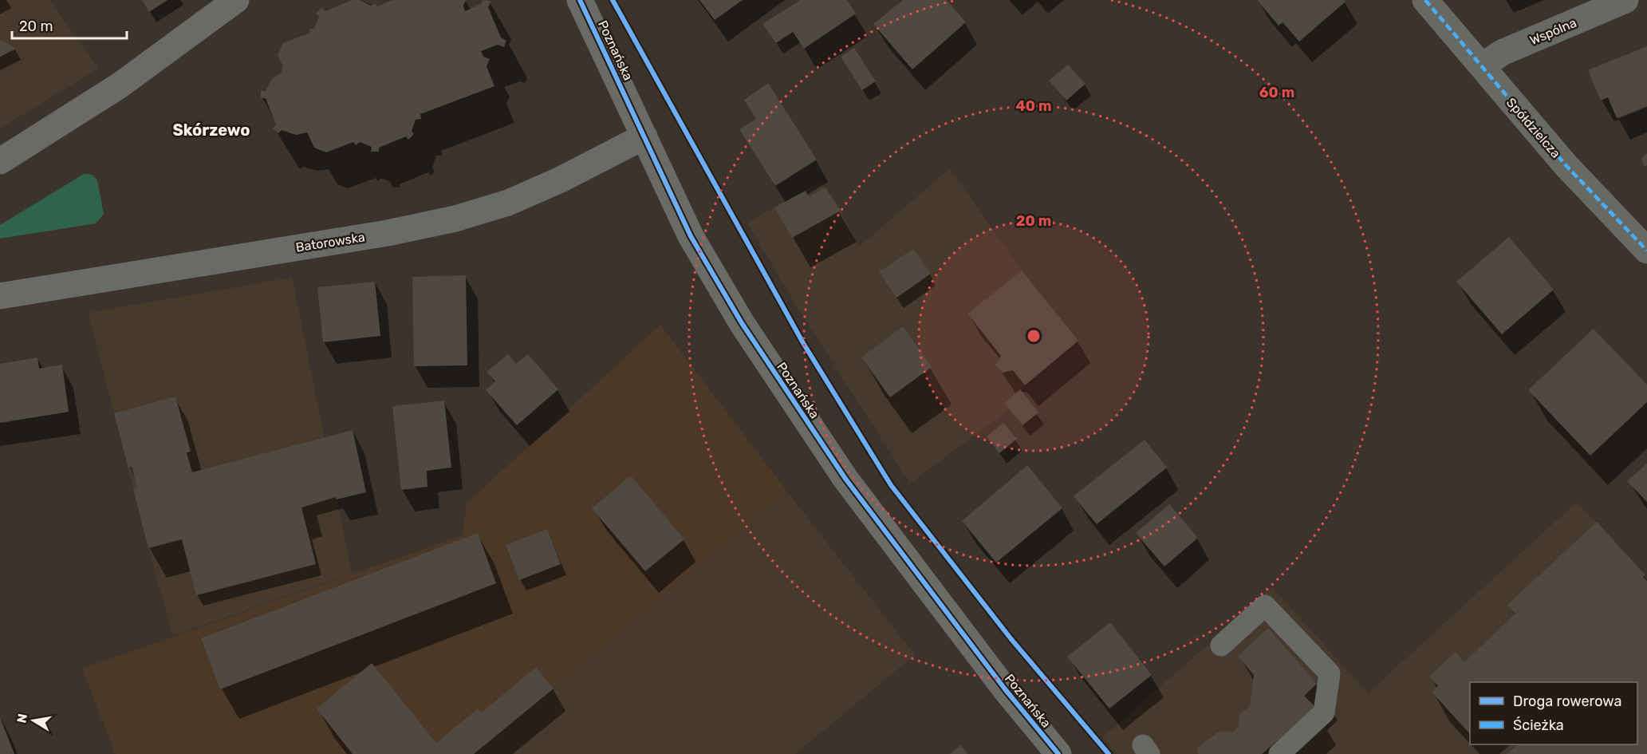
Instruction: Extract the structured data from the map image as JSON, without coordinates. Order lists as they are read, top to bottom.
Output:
{
  "streets": {
    "street": [
      "Wspólna",
      "Poznańska",
      "Spółdzielcza",
      "Batorowska"
    ]
  },
  "crossings": [
    ["Wspólna", "Spółdzielcza"],
    ["Poznańska", "Batorowska"]
  ],
  "districts": ["Skórzewo"],
  "legend": ["Droga rowerowa", "Ścieżka"],
  "scale_bar": "20 m",
  "north": "left",
  "rings": ["60 m", "40 m", "20 m"]
}
